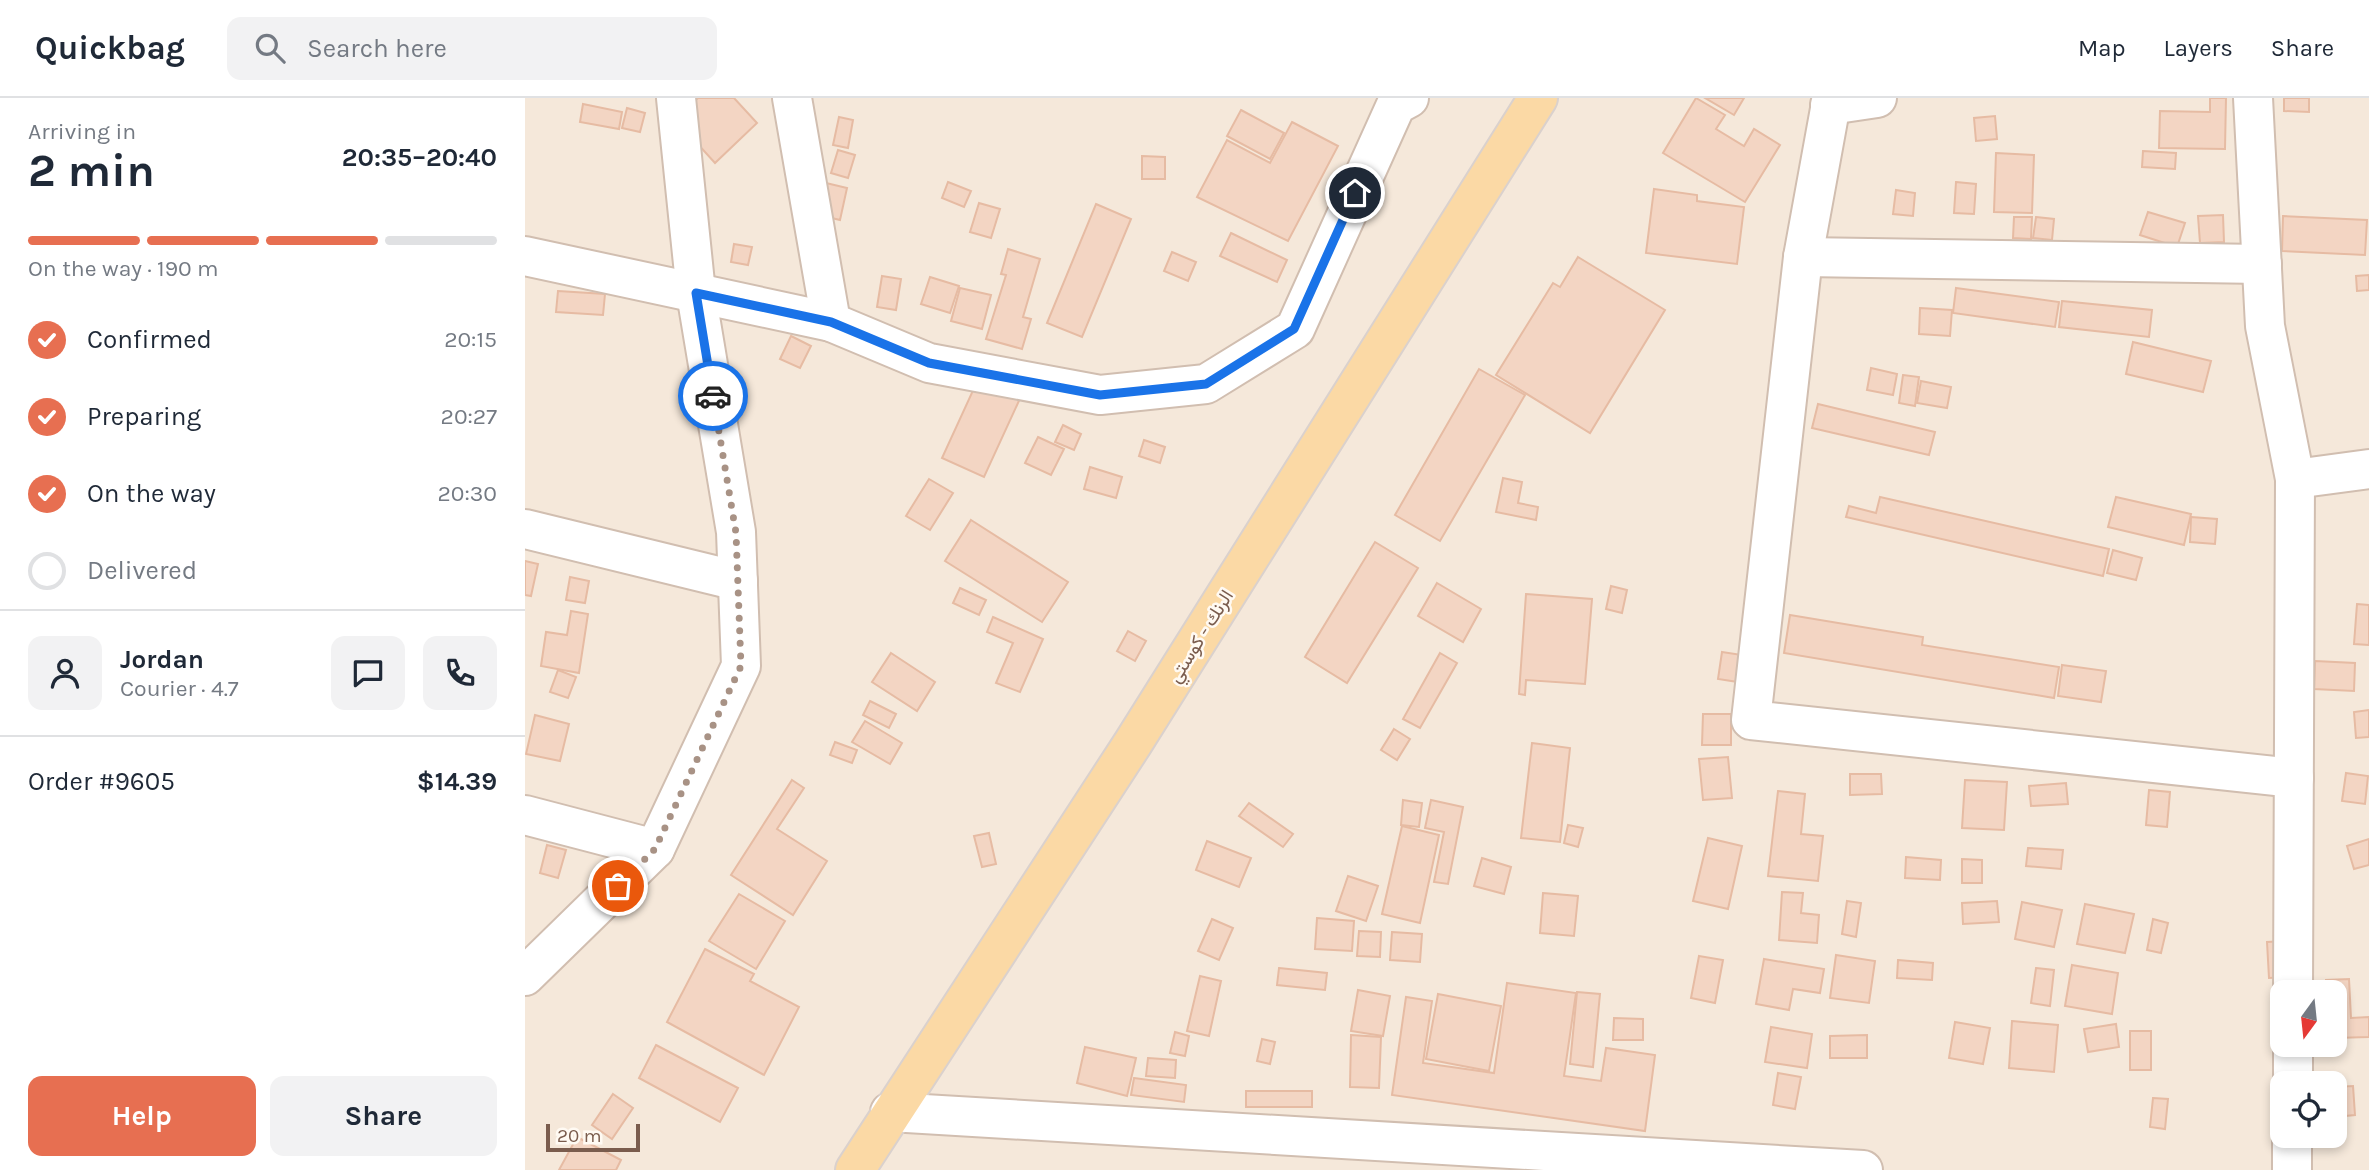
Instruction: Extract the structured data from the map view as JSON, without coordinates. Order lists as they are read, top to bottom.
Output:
{
  "streets": {
    "main road": ["الرنك - كوستي"]
  },
  "scale_bar": "20 m",
  "north": "bottom",
  "page": {
    "header": "Quickbag",
    "search": "Search here",
    "nav": ["Map", "Layers", "Share"],
    "heading": ["2 min", "Arriving in", "20:35–20:40"],
    "panel": [
      "Jordan",
      "Courier · 4.7",
      "Order #9605",
      "$14.39"
    ],
    "bar": "On the way · 190 m",
    "list": [
      ["Confirmed", "20:15"],
      ["Preparing", "20:27"],
      ["On the way", "20:30"],
      "Delivered"
    ],
    "buttons": ["Help", "Share"],
    "scale": "20 m"
  }
}
